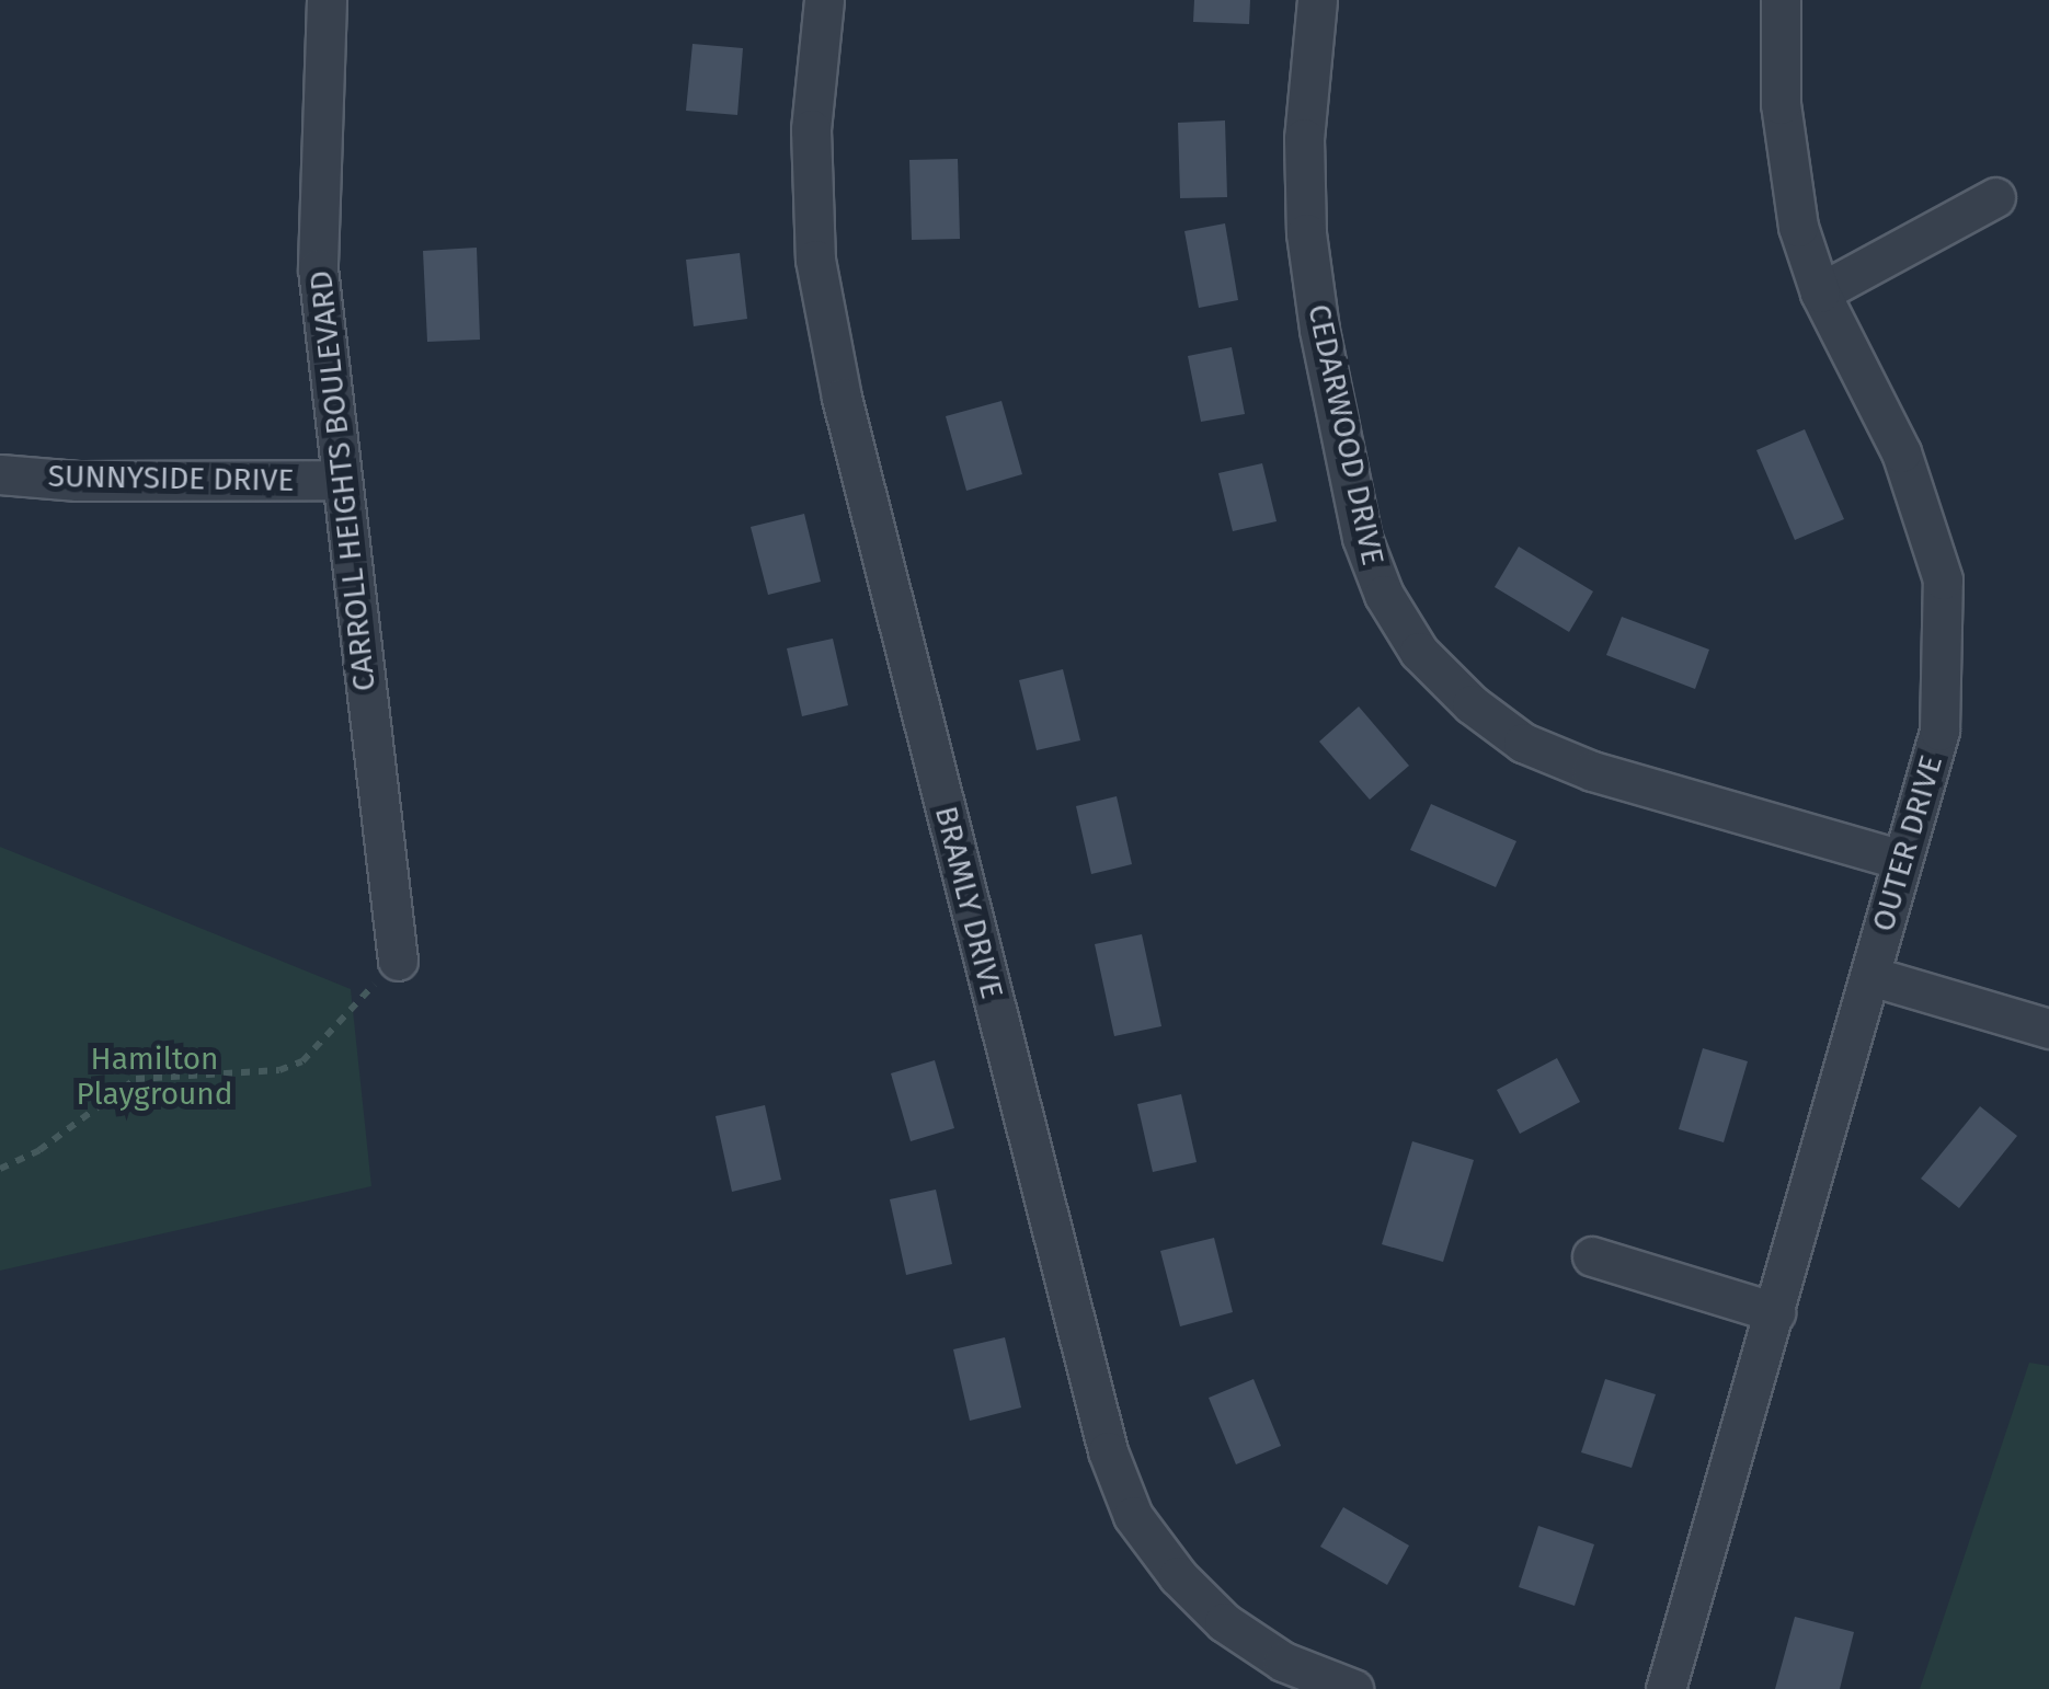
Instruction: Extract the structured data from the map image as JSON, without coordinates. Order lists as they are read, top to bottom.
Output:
{
  "streets": {
    "street": [
      "CEDARWOOD DRIVE",
      "SUNNYSIDE DRIVE",
      "CARROLL HEIGHTS BOULEVARD",
      "OUTER DRIVE",
      "BRAMLY DRIVE"
    ]
  },
  "crossings": [
    ["CEDARWOOD DRIVE", "OUTER DRIVE"],
    ["SUNNYSIDE DRIVE", "CARROLL HEIGHTS BOULEVARD"]
  ],
  "parks": ["Hamilton Playground"]
}
